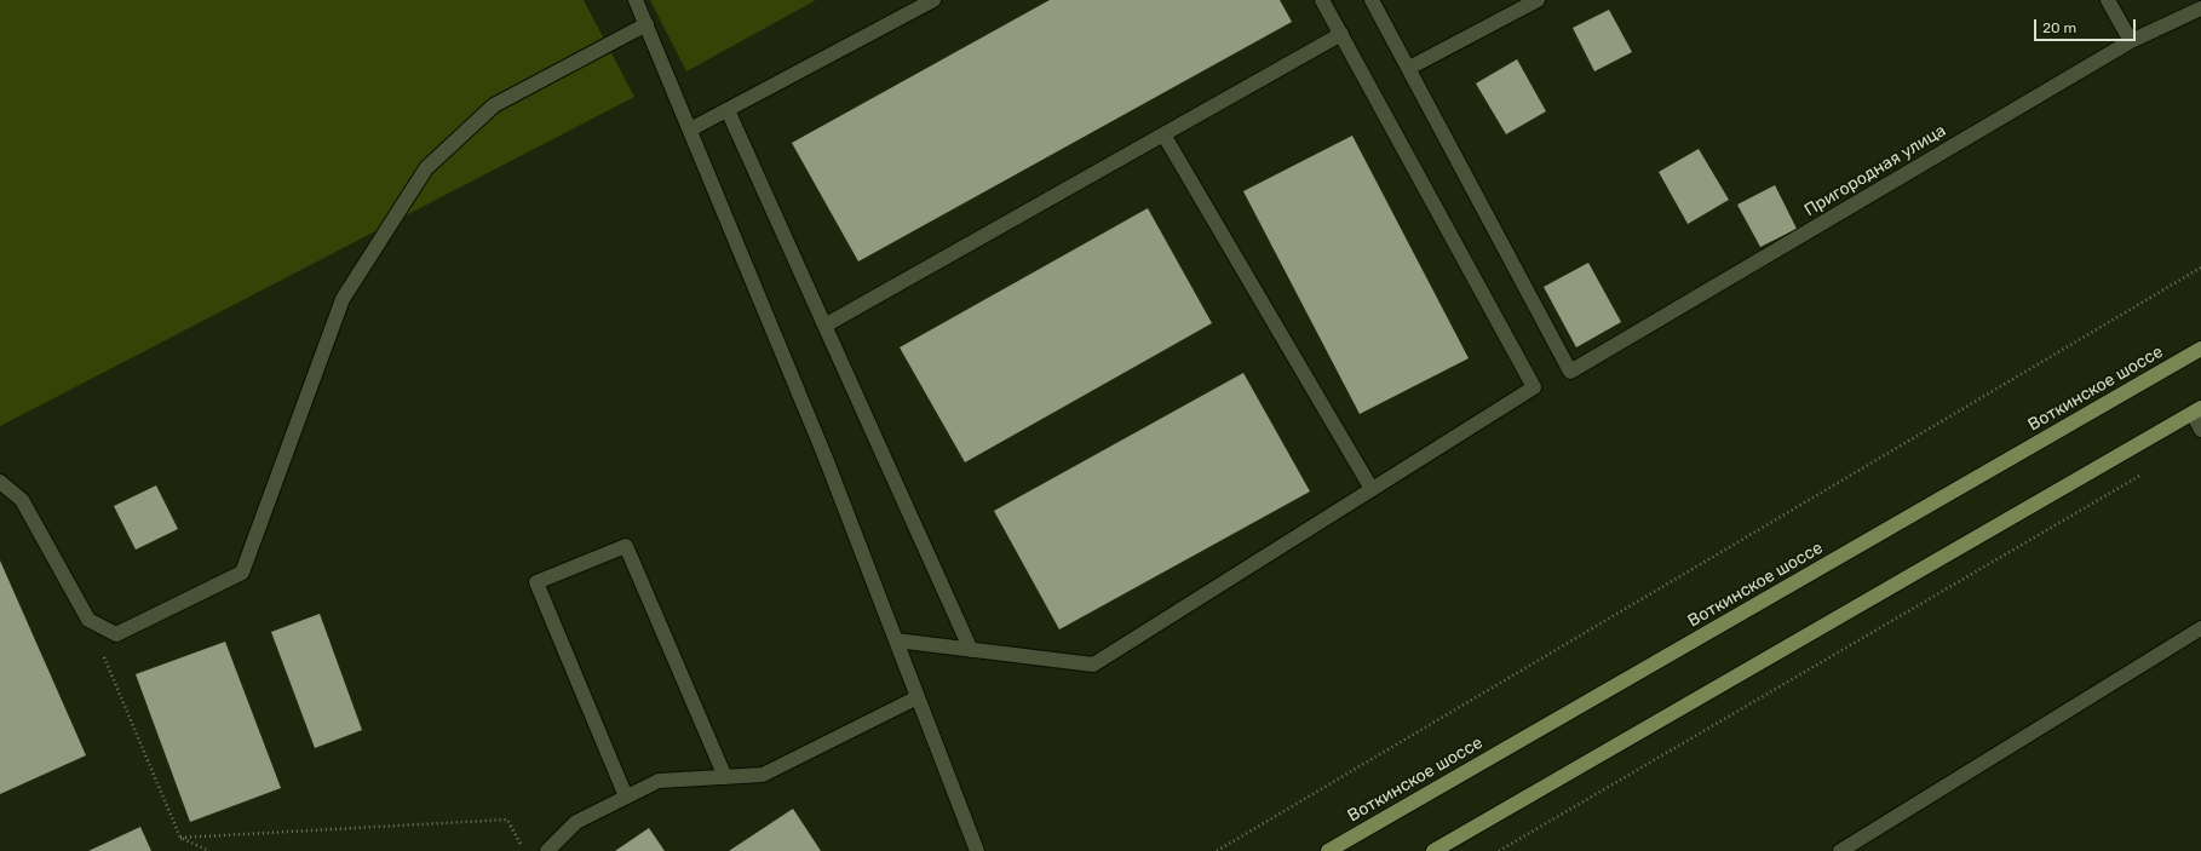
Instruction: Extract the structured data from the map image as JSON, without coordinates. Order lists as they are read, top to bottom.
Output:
{
  "streets": {
    "main road": ["Воткинское шоссе"],
    "street": ["Пригородная улица"]
  },
  "scale_bar": "20 m"
}
